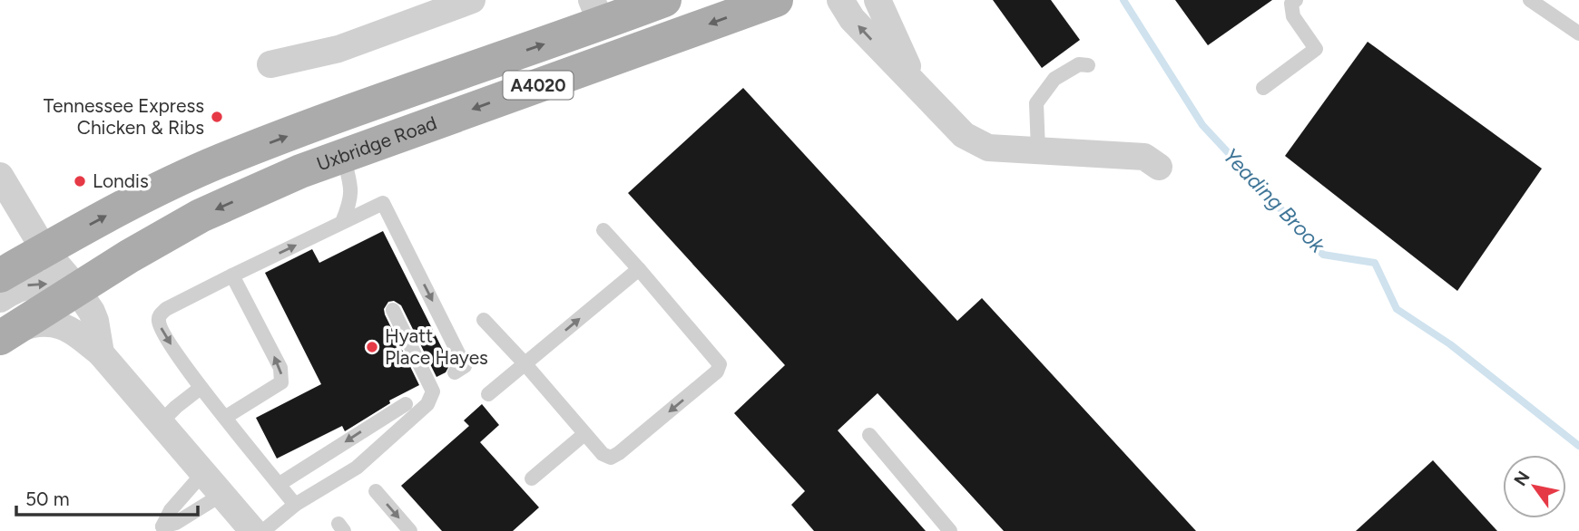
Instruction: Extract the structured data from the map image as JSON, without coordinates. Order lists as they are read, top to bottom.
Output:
{
  "streets": {
    "main road": ["A4020", "Uxbridge Road"]
  },
  "water": ["Yeading Brook"],
  "places": ["Tennessee Express Chicken & Ribs", "Londis", "Hyatt Place Hayes"],
  "scale_bar": "50 m",
  "north": "top left"
}
